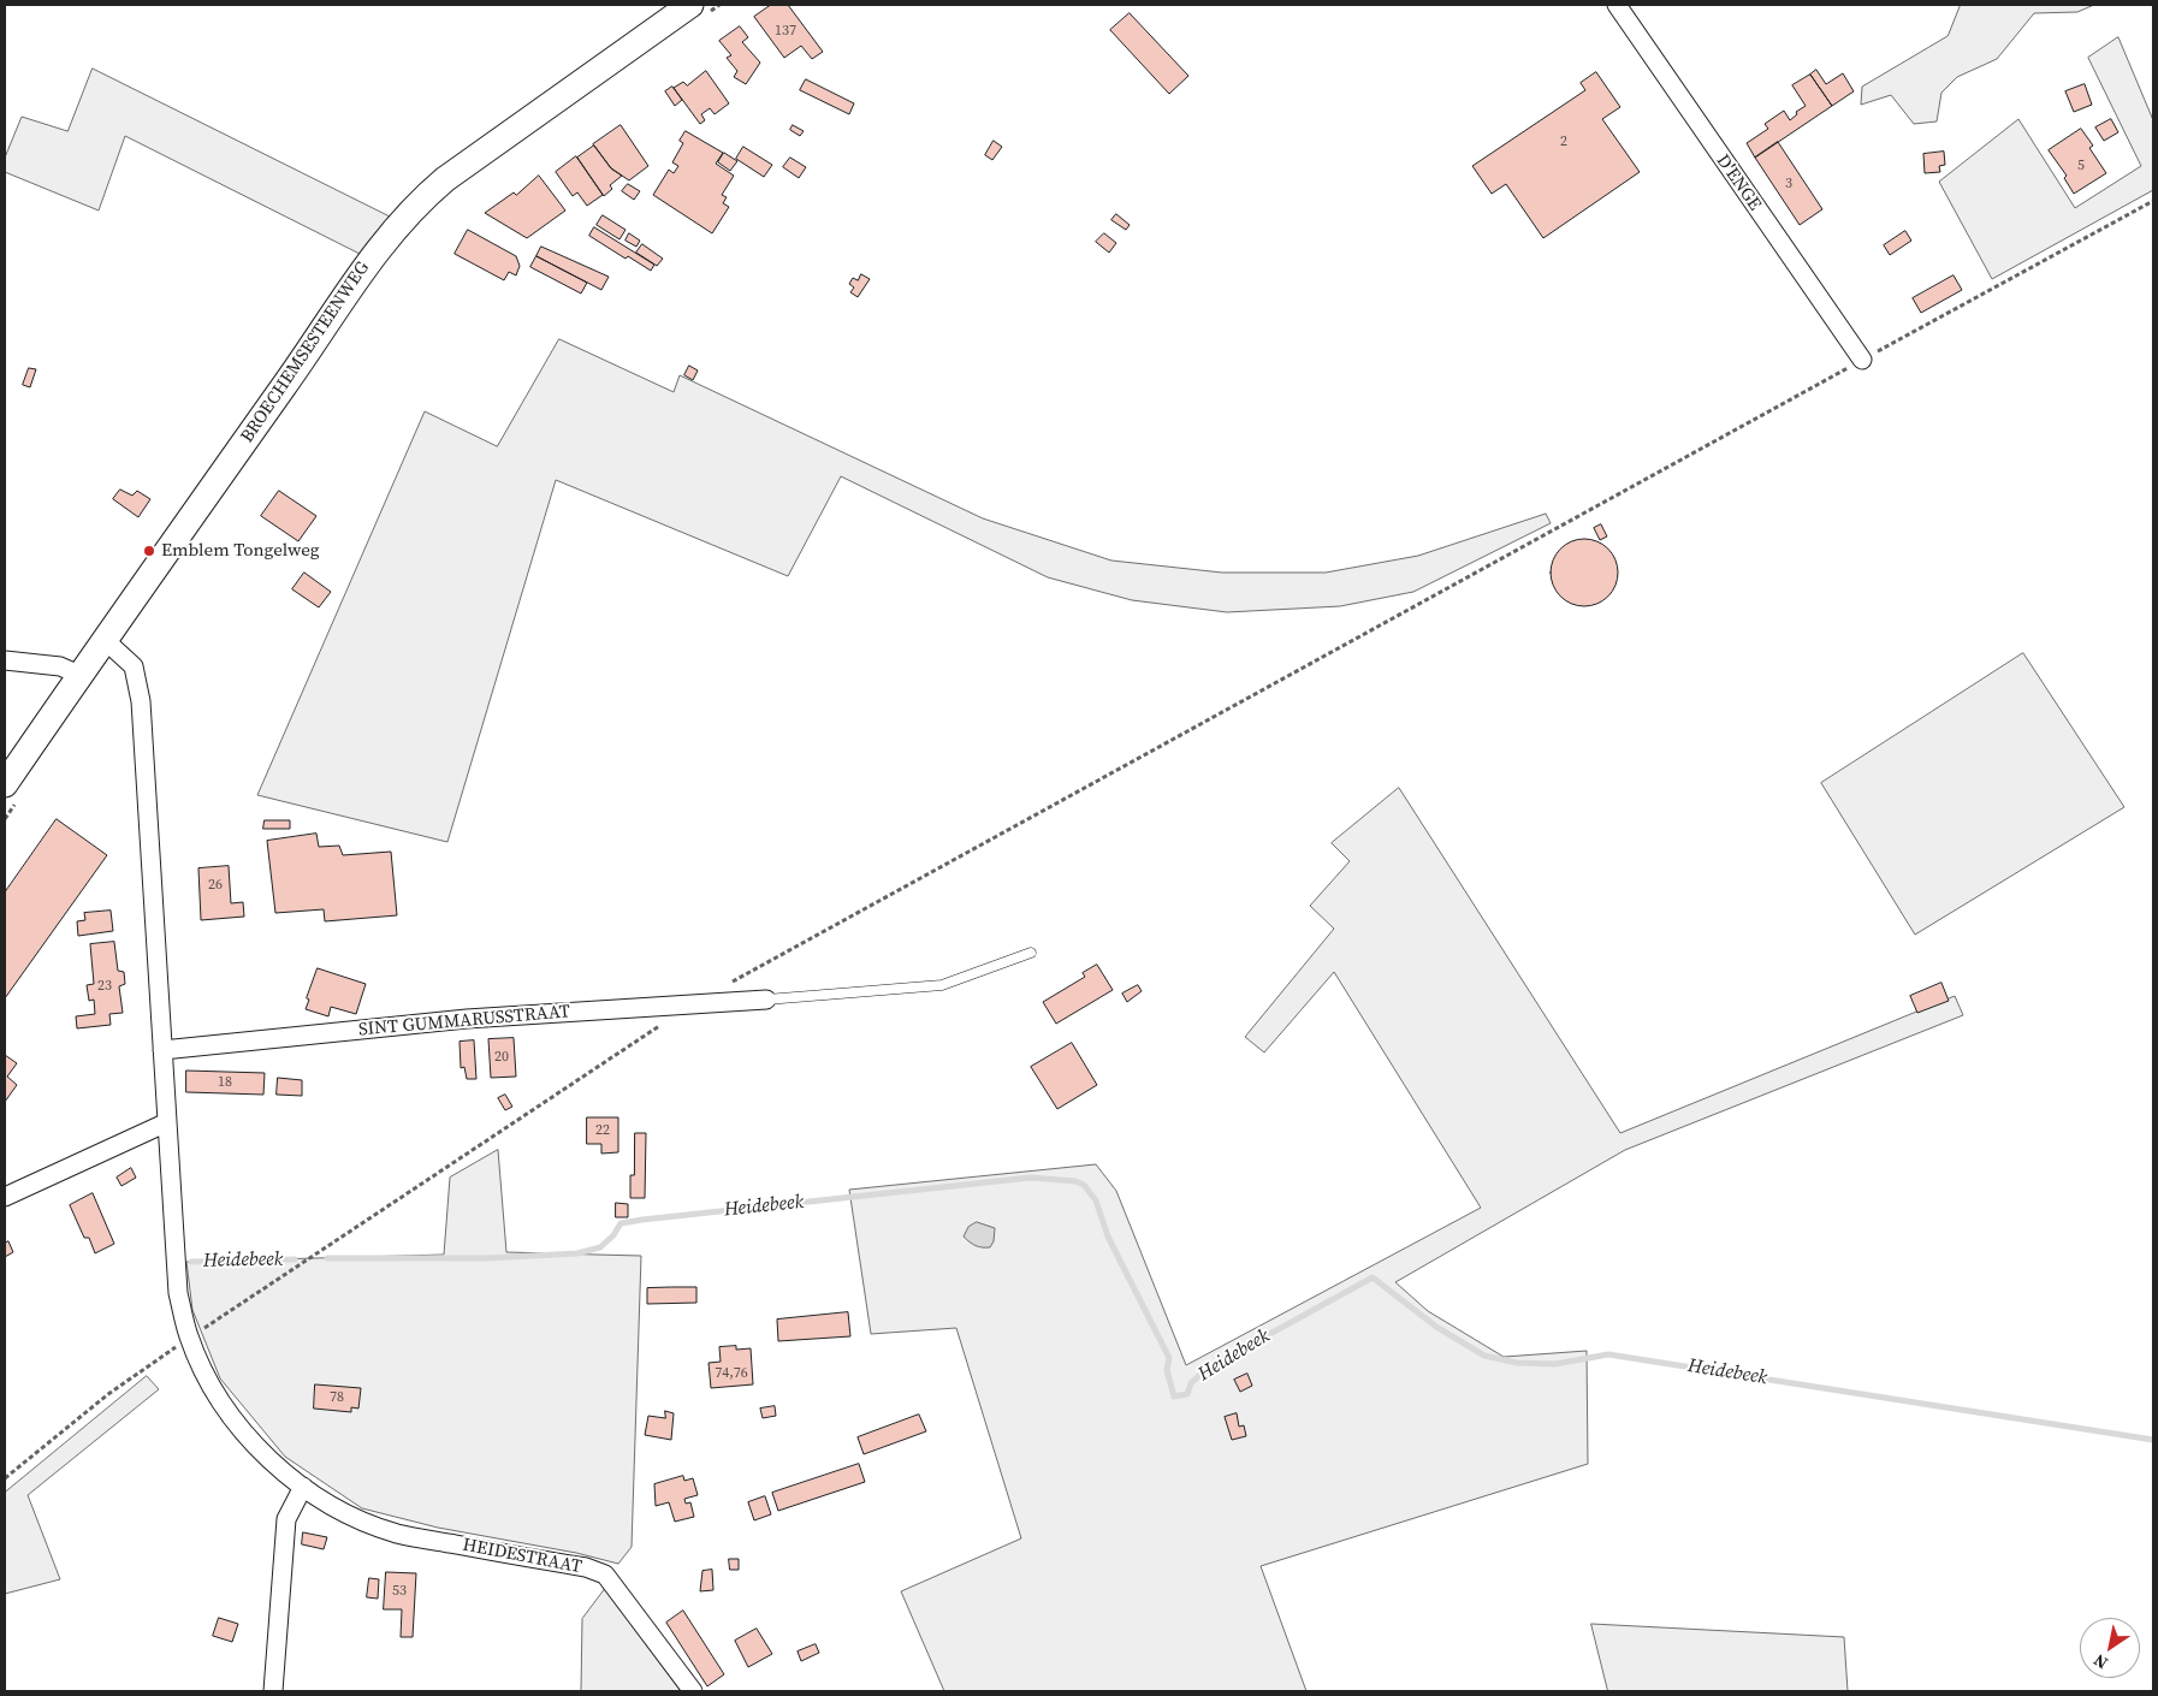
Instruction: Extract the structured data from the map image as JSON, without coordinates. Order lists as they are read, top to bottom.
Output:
{
  "streets": {
    "street": [
      "D'ENGE",
      "BROECHEMSESTEENWEG",
      "SINT GUMMARUSSTRAAT",
      "HEIDESTRAAT"
    ]
  },
  "water": ["Heidebeek"],
  "places": ["Emblem Tongelweg"],
  "house_numbers": [
    "137",
    "2",
    "5",
    "3",
    "26",
    "23",
    "20",
    "18",
    "22",
    "74,76",
    "78",
    "53"
  ],
  "north": "bottom left"
}
